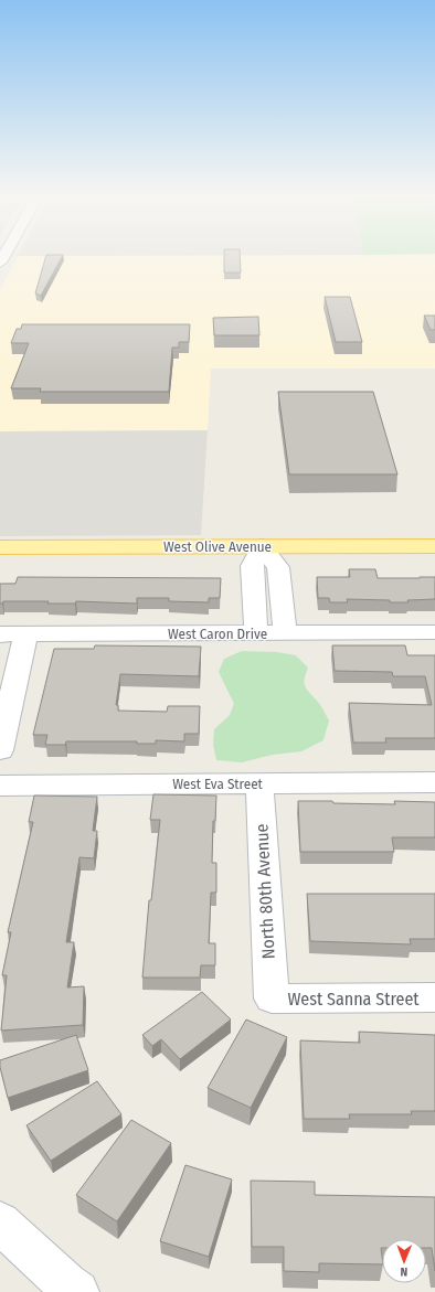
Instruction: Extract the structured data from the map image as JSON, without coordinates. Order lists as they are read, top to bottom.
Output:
{
  "streets": {
    "main road": ["West Olive Avenue"],
    "street": [
      "West Caron Drive",
      "West Eva Street",
      "North 80th Avenue",
      "West Sanna Street"
    ]
  },
  "crossings": [
    ["West Eva Street", "North 80th Avenue"],
    ["North 80th Avenue", "West Sanna Street"]
  ],
  "north": "bottom"
}
